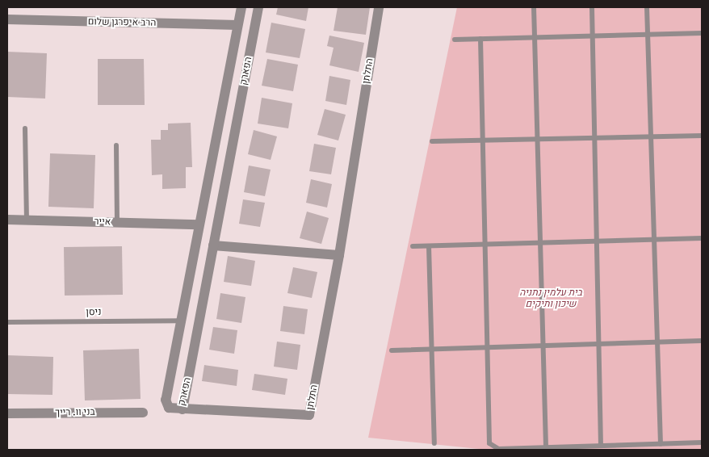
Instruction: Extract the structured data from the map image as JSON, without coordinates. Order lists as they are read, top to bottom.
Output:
{
  "streets": {
    "street": [
      "הרב איפרגן שלום",
      "הפארק",
      "התלתן",
      "אייר",
      "בני וו. רייך"
    ],
    "lane": ["ניסן"]
  },
  "crossings": [
    ["הרב איפרגן שלום", "הפארק"],
    ["הפארק", "התלתן"],
    ["הפארק", "אייר"],
    ["הפארק", "ניסן"]
  ],
  "parks": ["בית עלמין נתניה שיכון ותיקים"]
}
